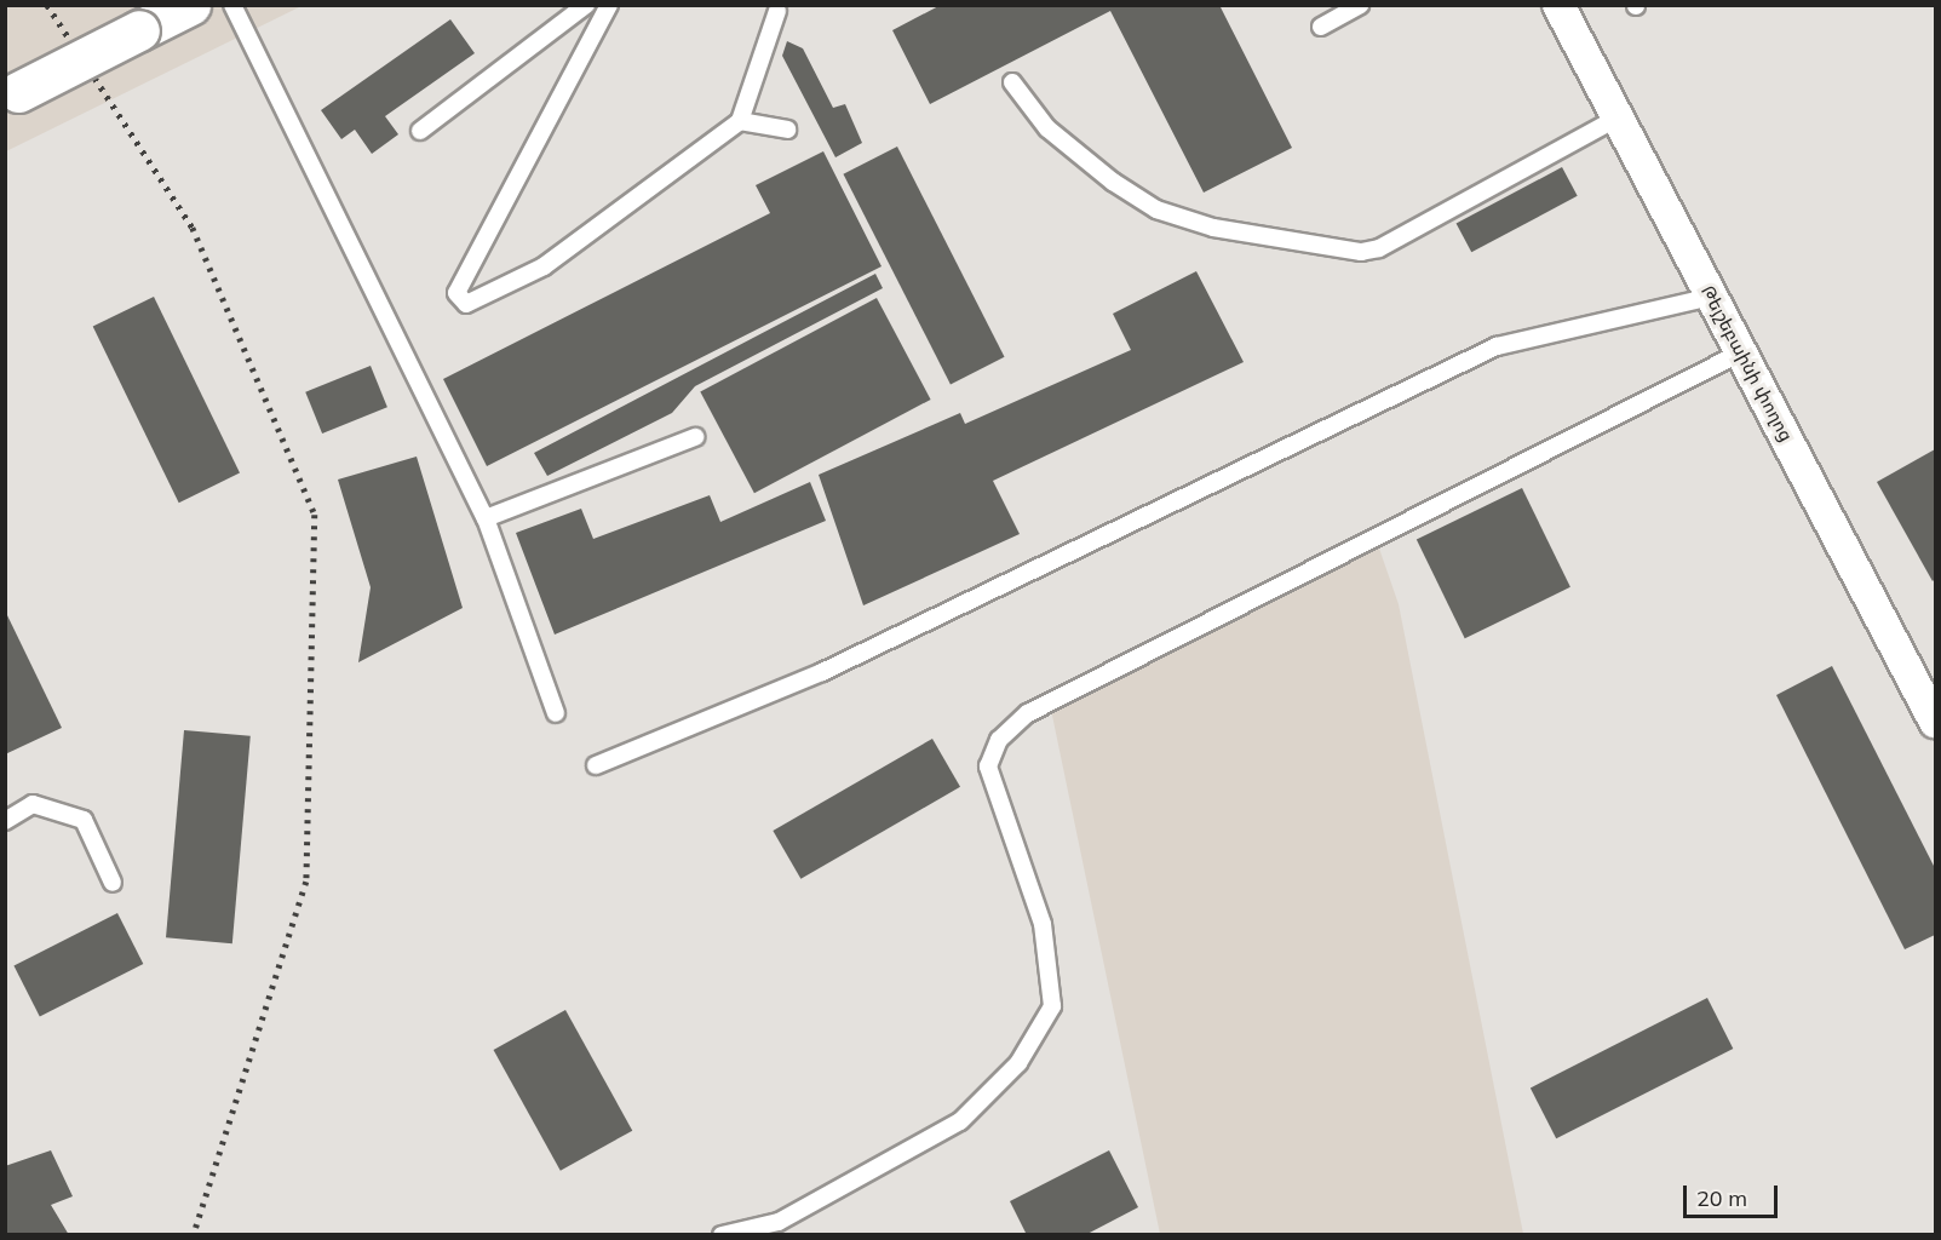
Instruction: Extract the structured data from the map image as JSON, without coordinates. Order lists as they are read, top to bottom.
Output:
{
  "streets": {
    "street": ["Թեյշեբաինի փողոց"]
  },
  "scale_bar": "20 m"
}
